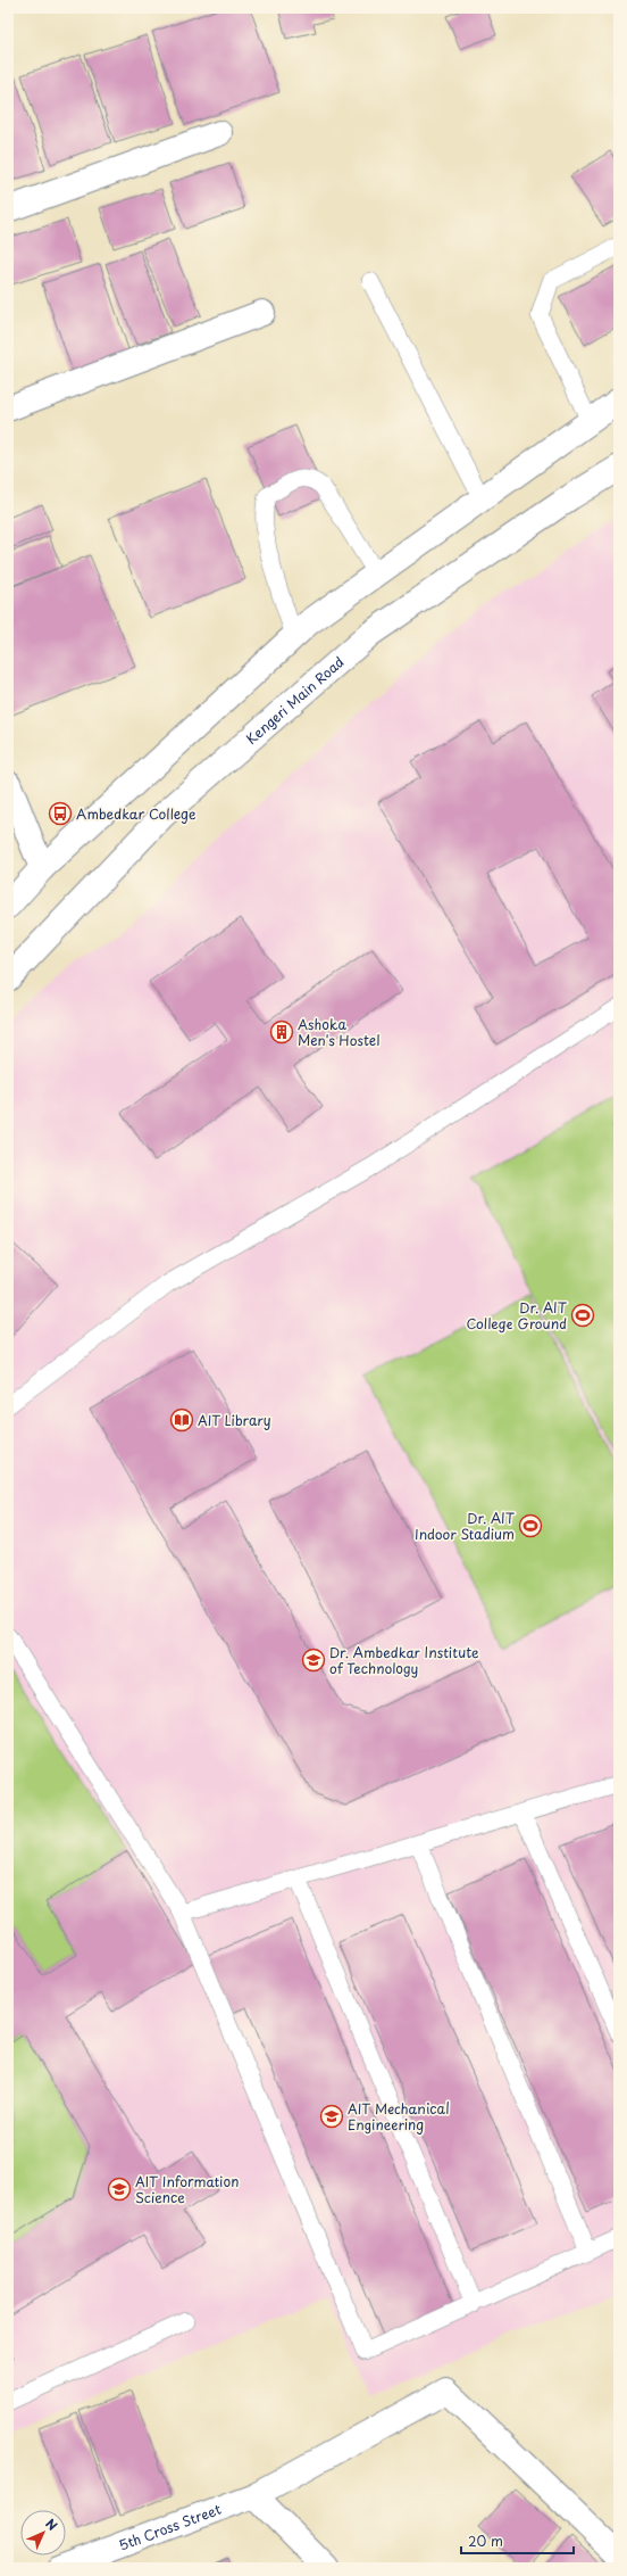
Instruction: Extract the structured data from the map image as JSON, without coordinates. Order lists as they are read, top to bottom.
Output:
{
  "streets": {
    "main road": ["Kengeri Main Road", "5th Cross Street"]
  },
  "places": {
    "bus stop": ["Ambedkar College"],
    "building": ["Ashoka Men's Hostel"],
    "sports": ["Dr. AIT College Ground", "Dr. AIT Indoor Stadium"],
    "library": ["AIT Library"],
    "school or university": ["Dr. Ambedkar Institute of Technology", "AIT Mechanical Engineering", "AIT Information Science"]
  },
  "scale_bar": "20 m",
  "north": "top right"
}
